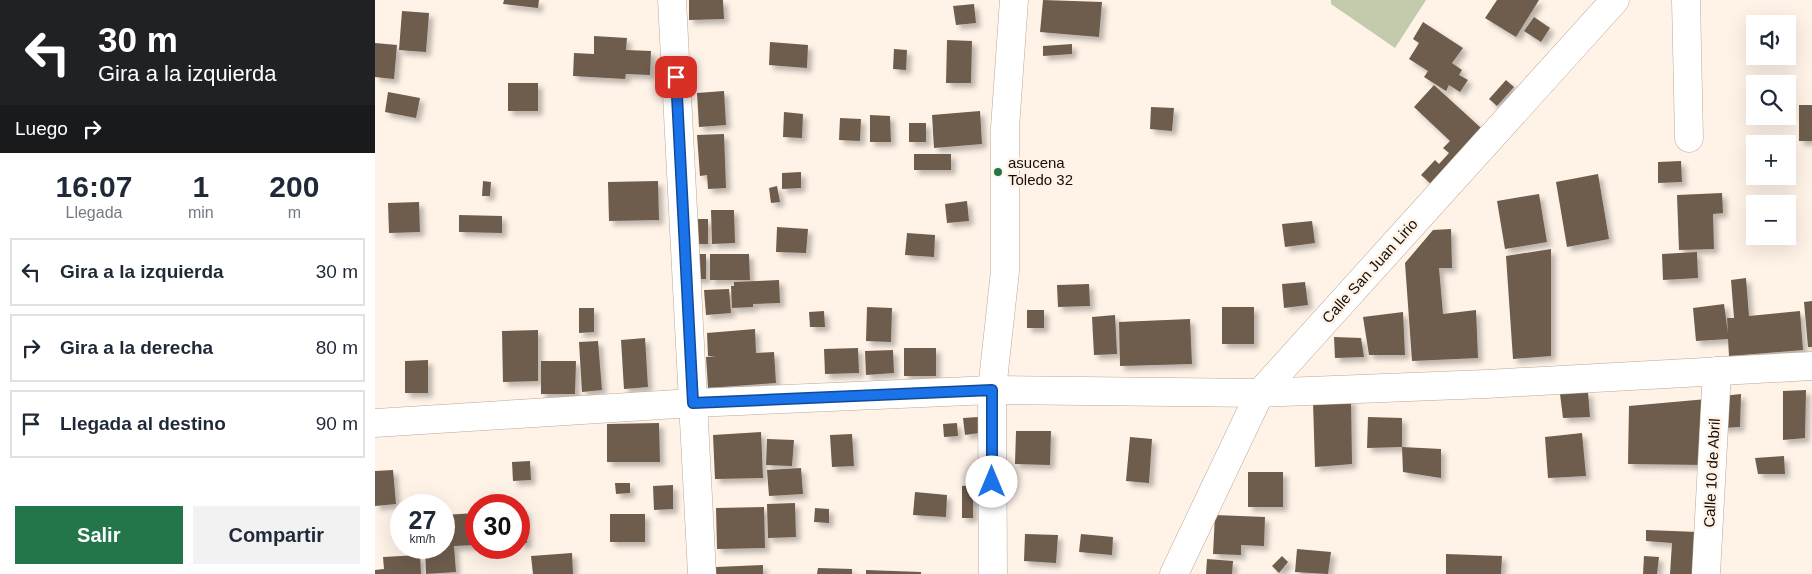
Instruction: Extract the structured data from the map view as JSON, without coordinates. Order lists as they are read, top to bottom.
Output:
{
  "streets": {
    "street": ["Calle San Juan Lirio", "Calle 10 de Abril"]
  },
  "places": ["asucena Toledo 32"],
  "page": {
    "turn": ["30 m", "Gira a la izquierda"],
    "map_buttons": ["+", "−"],
    "then": "Luego",
    "eta": [
      "16:07",
      "Llegada",
      "1",
      "min",
      "200",
      "m"
    ],
    "list": [
      {
        "name": "Gira a la izquierda",
        "value": "30 m"
      },
      {
        "name": "Gira a la derecha",
        "value": "80 m"
      },
      {
        "name": "Llegada al destino",
        "value": "90 m"
      }
    ],
    "speed": "27 km/h",
    "limit": "30",
    "buttons": ["Salir", "Compartir"]
  }
}
